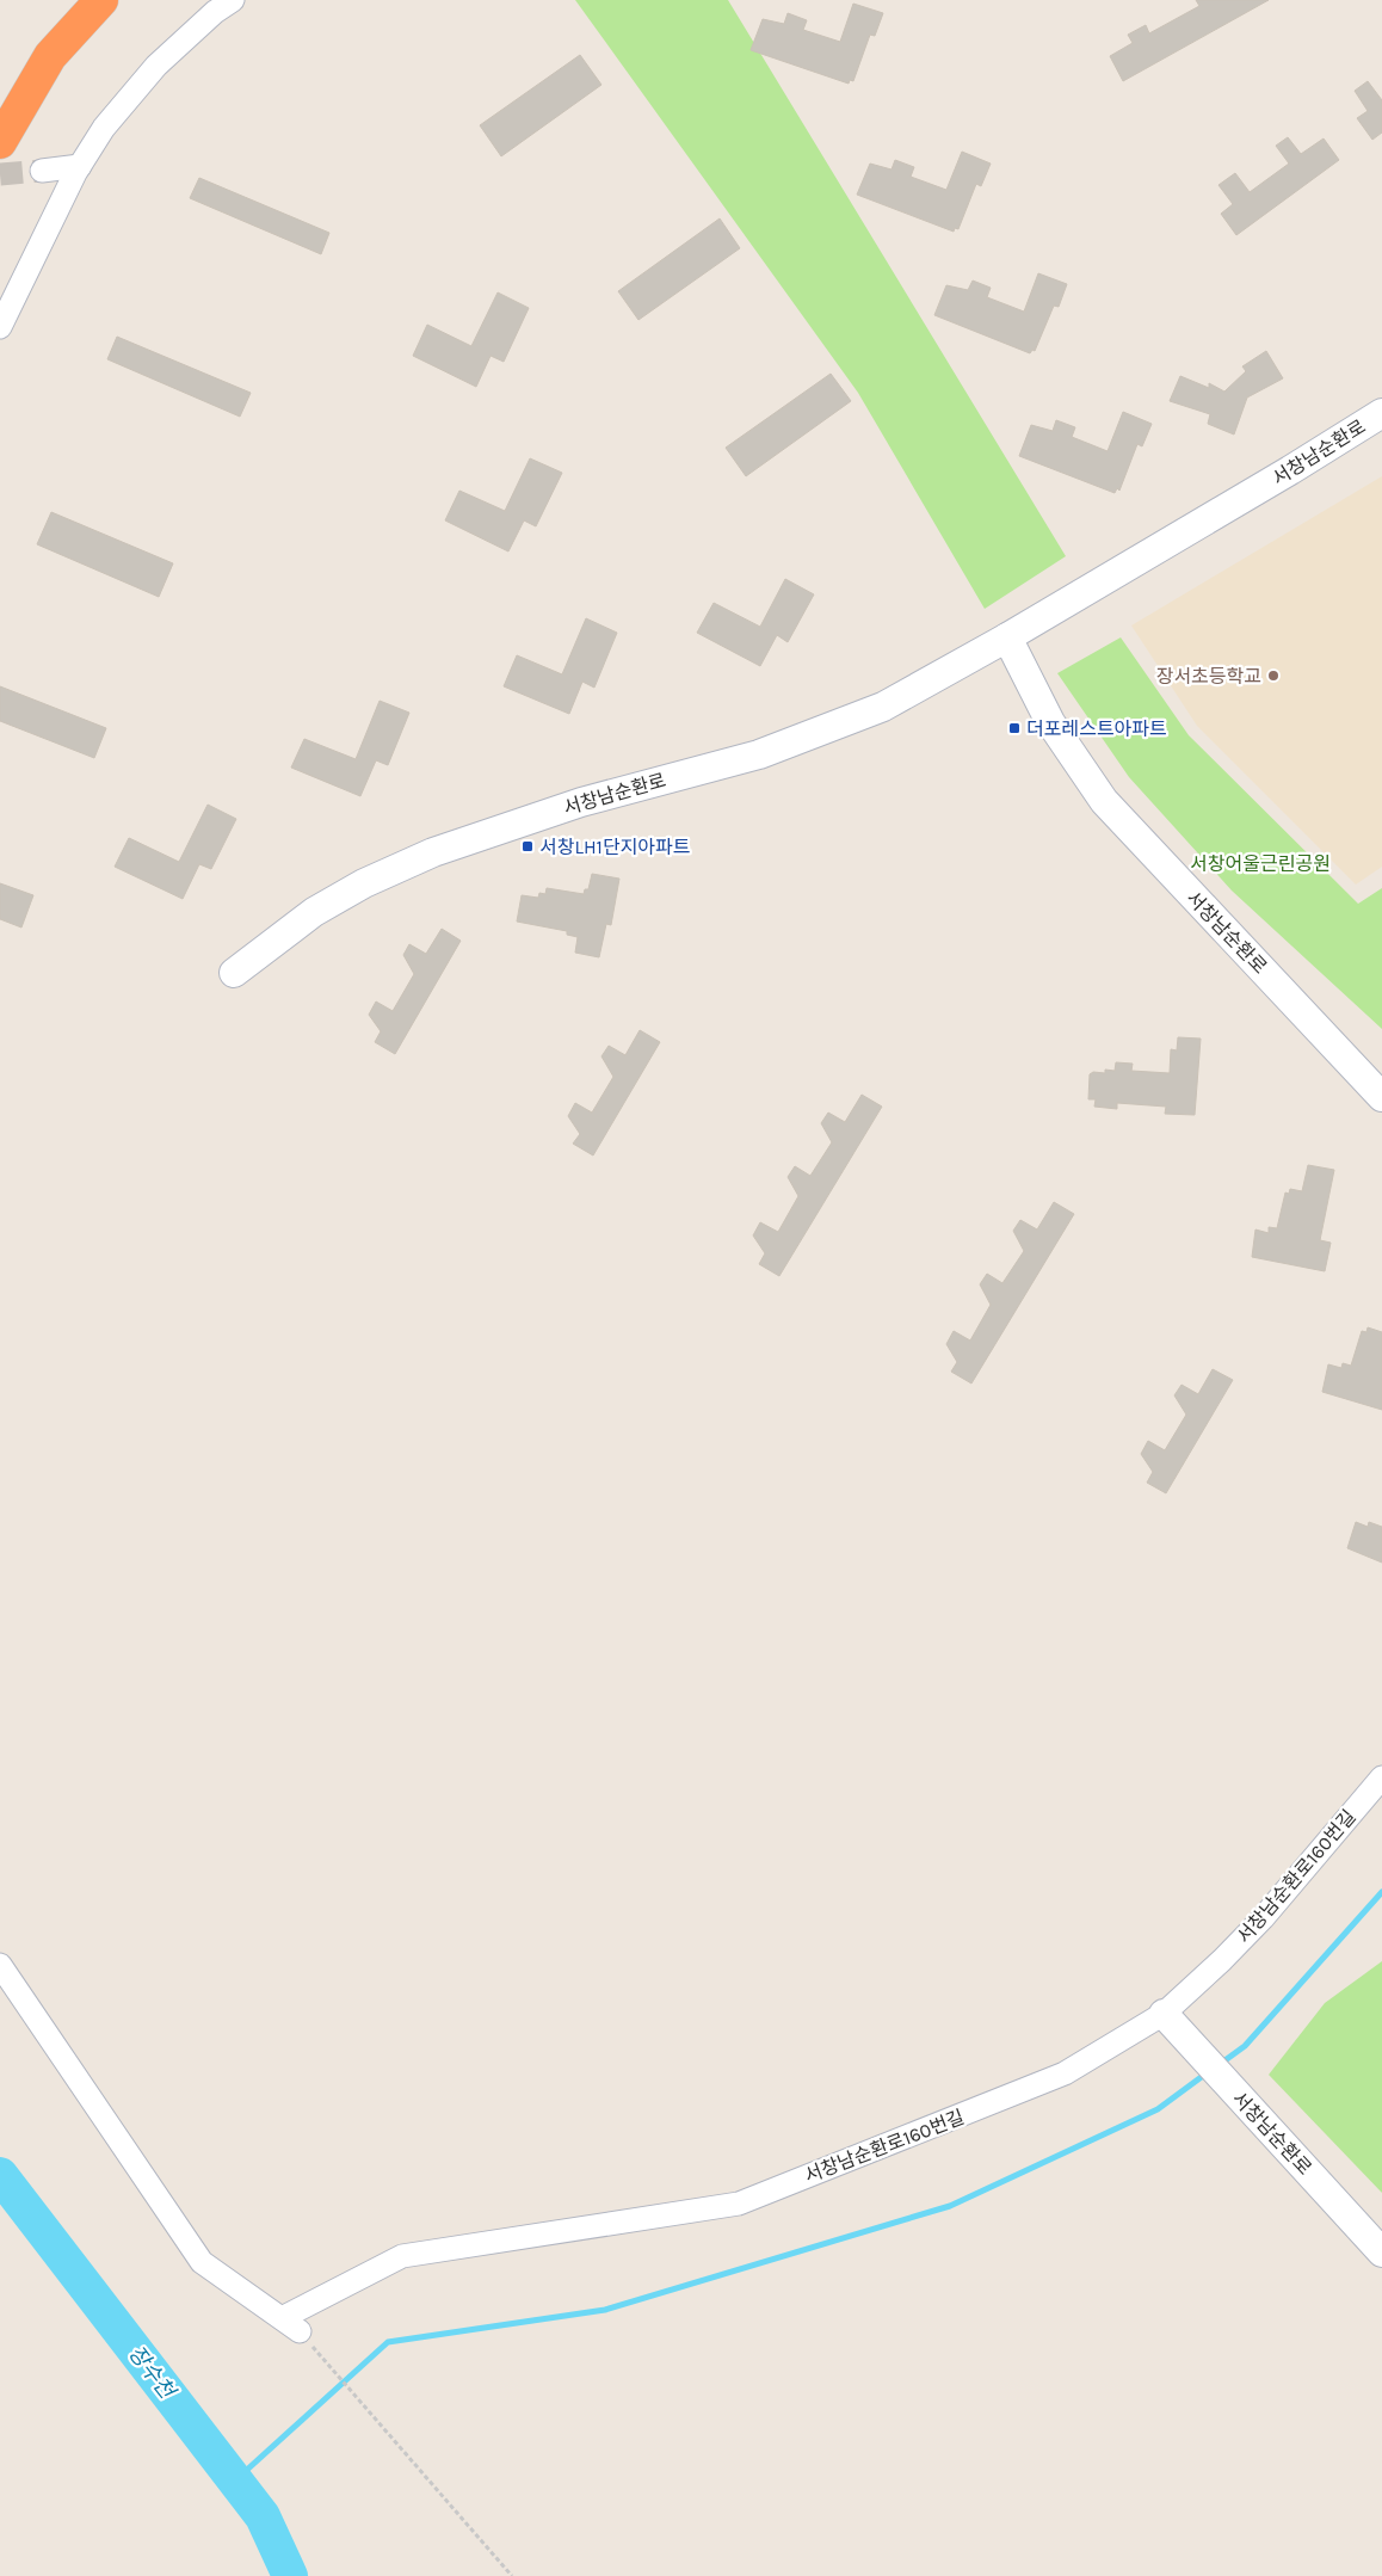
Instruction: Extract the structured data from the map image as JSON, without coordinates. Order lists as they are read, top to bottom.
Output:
{
  "streets": {
    "street": ["서창남순환로", "서창남순환로160번길"]
  },
  "crossings": [
    ["서창남순환로", "서창남순환로160번길"]
  ],
  "water": ["장수천"],
  "parks": ["서창어울근린공원"],
  "places": {
    "other": ["장서초등학교"],
    "transit": ["더포레스트아파트", "서창LH1단지아파트"]
  }
}
